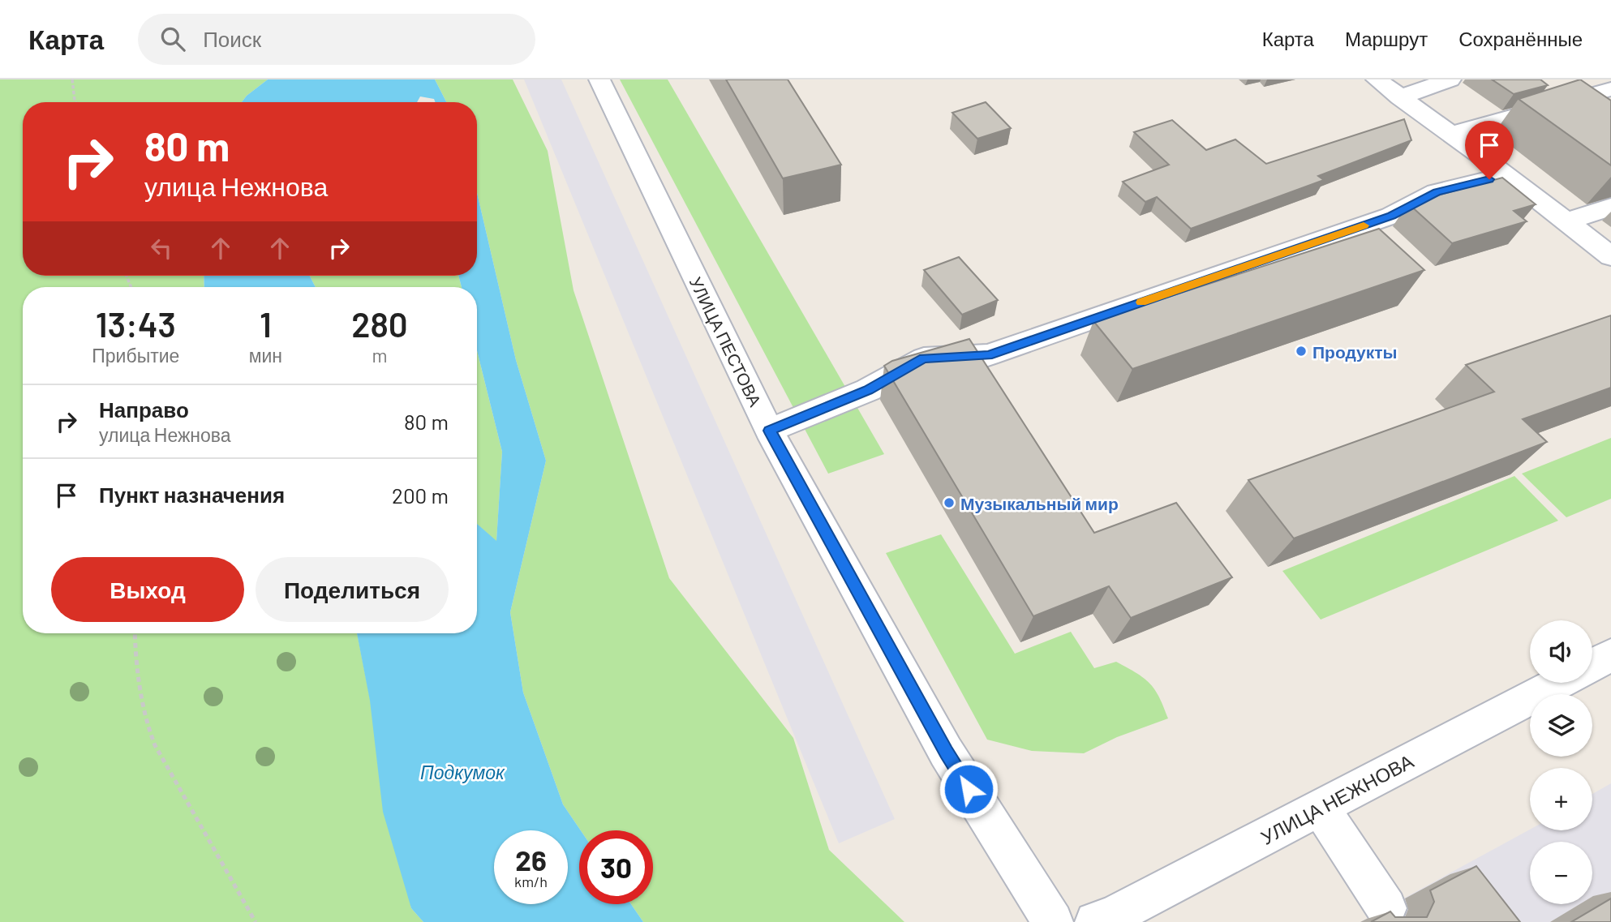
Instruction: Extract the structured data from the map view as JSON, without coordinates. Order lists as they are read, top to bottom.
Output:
{
  "streets": {
    "street": ["УЛИЦА ПЕСТОВА", "УЛИЦА НЕЖНОВА"]
  },
  "water": ["Подкумок"],
  "places": ["Продукты", "Музыкальный мир"],
  "page": {
    "header": "Карта",
    "search": "Поиск",
    "nav": ["Карта", "Маршрут", "Сохранённые"],
    "turn": ["80 m", "улица Нежнова"],
    "eta": [
      "13:43",
      "Прибытие",
      "1",
      "мин",
      "280",
      "m"
    ],
    "list": [
      {
        "name": "Направо",
        "note": "улица Нежнова",
        "value": "80 m"
      },
      {
        "name": "Пункт назначения",
        "value": "200 m"
      }
    ],
    "buttons": ["Выход", "Поделиться"],
    "map_buttons": ["+", "−"],
    "speed": "26 km/h",
    "limit": "30"
  }
}
